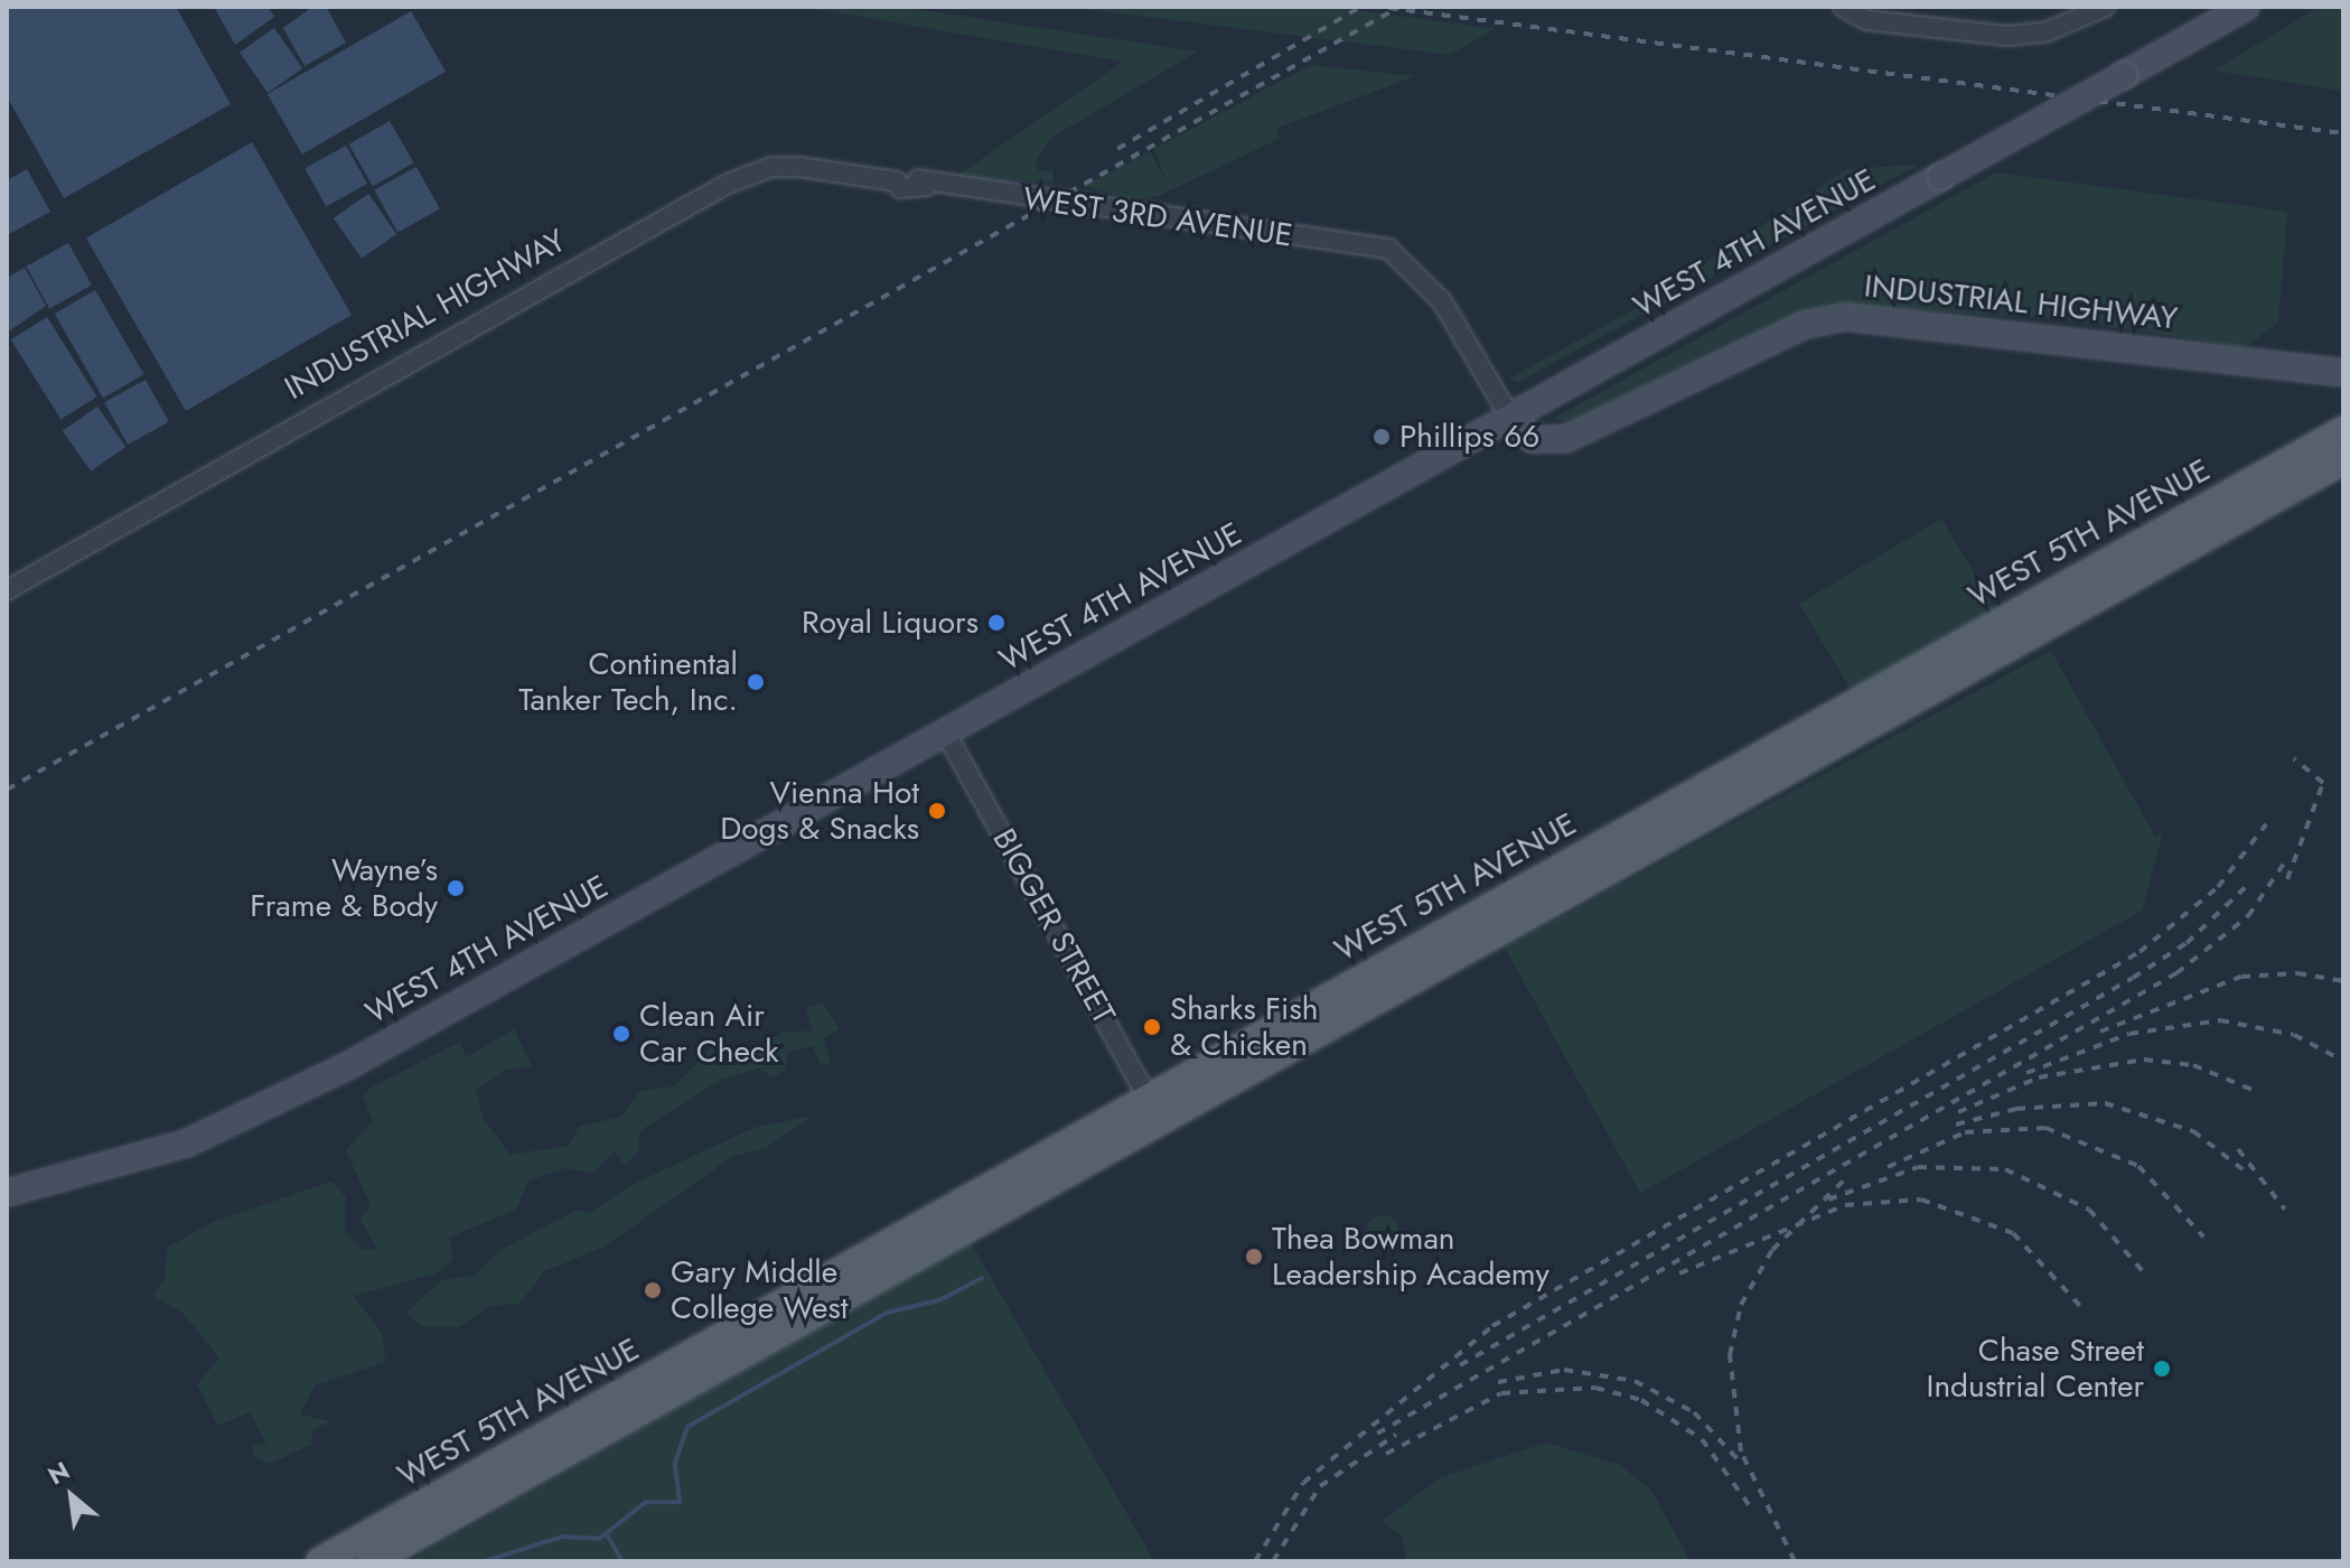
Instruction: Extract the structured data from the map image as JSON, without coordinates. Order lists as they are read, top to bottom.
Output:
{
  "streets": {
    "main road": ["WEST 4TH AVENUE", "INDUSTRIAL HIGHWAY", "WEST 5TH AVENUE"],
    "street": ["WEST 3RD AVENUE", "BIGGER STREET"]
  },
  "crossings": [
    ["WEST 3RD AVENUE", "WEST 4TH AVENUE"],
    ["WEST 3RD AVENUE", "INDUSTRIAL HIGHWAY"],
    ["WEST 4TH AVENUE", "INDUSTRIAL HIGHWAY"],
    ["WEST 4TH AVENUE", "BIGGER STREET"],
    ["WEST 5TH AVENUE", "BIGGER STREET"]
  ],
  "places": [
    "Phillips 66",
    "Royal Liquors",
    "Continental Tanker Tech, Inc.",
    "Vienna Hot Dogs & Snacks",
    "Wayne’s Frame & Body",
    "Sharks Fish & Chicken",
    "Clean Air Car Check",
    "Thea Bowman Leadership Academy",
    "Gary Middle College West",
    "Chase Street Industrial Center"
  ],
  "north": "top left"
}
